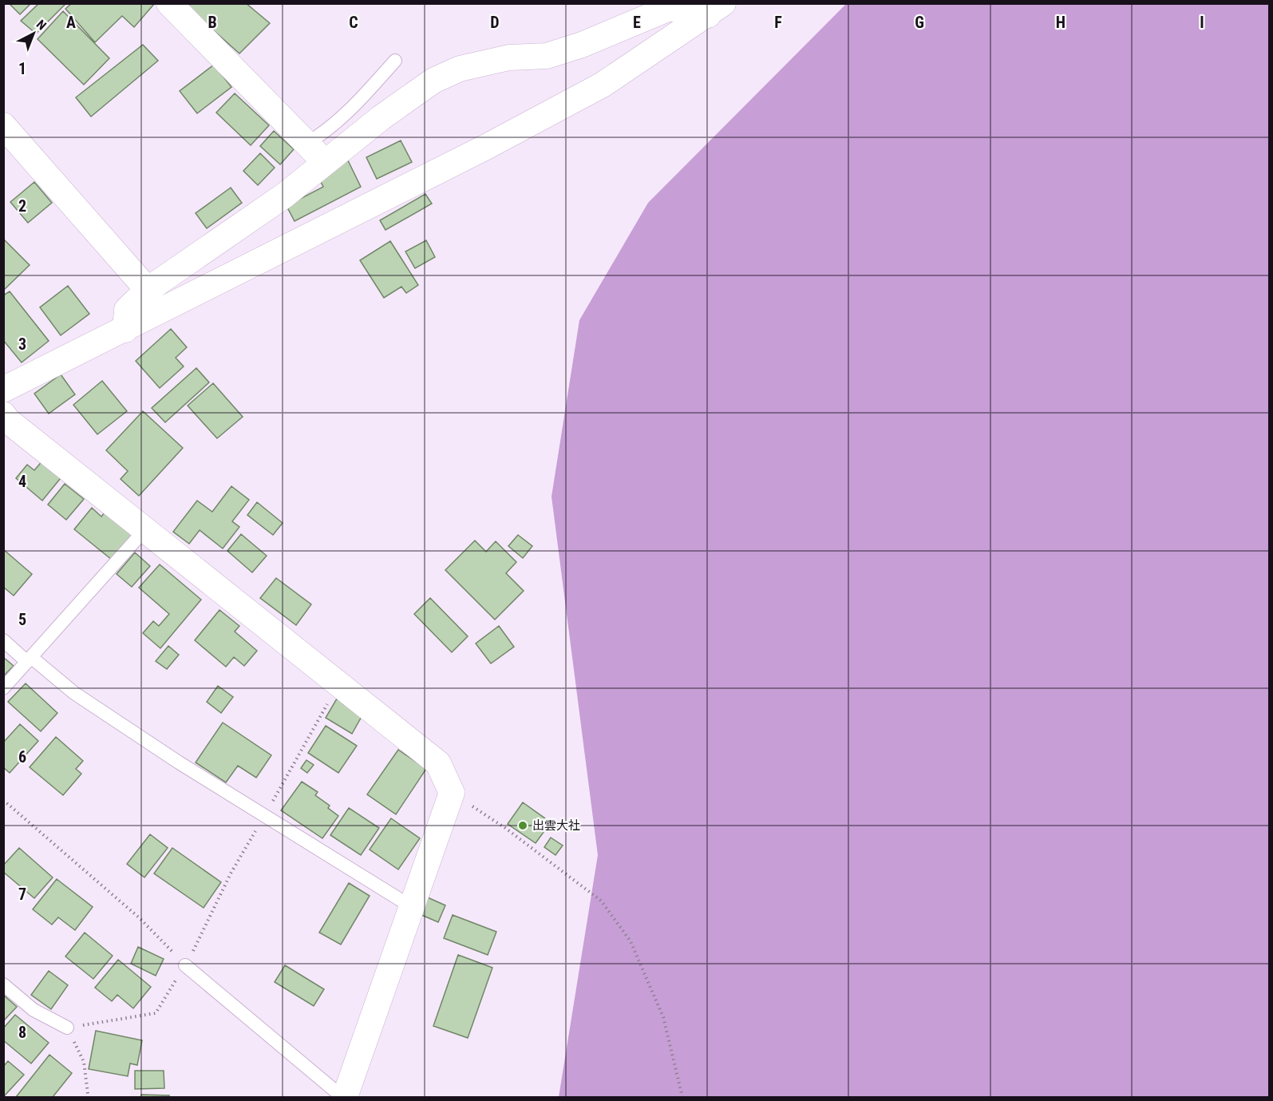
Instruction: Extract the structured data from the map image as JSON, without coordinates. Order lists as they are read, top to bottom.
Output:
{
  "places": ["出雲大社"],
  "north": "top right",
  "grid": {
    "columns": [
      "A",
      "B",
      "C",
      "D",
      "E",
      "F",
      "G",
      "H",
      "I"
    ],
    "rows": [
      "1",
      "2",
      "3",
      "4",
      "5",
      "6",
      "7",
      "8"
    ]
  }
}
